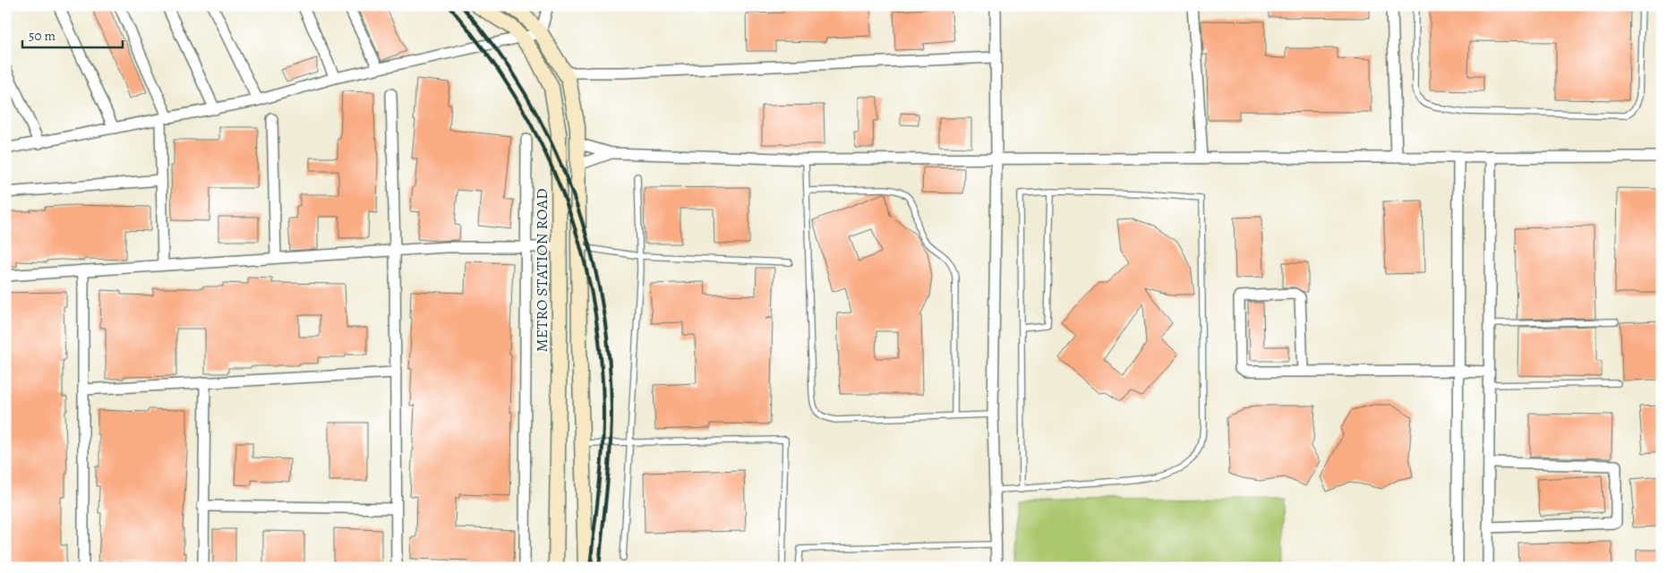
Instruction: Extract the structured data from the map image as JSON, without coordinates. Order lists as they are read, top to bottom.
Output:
{
  "streets": {
    "street": ["METRO STATION ROAD"]
  },
  "scale_bar": "50 m"
}
